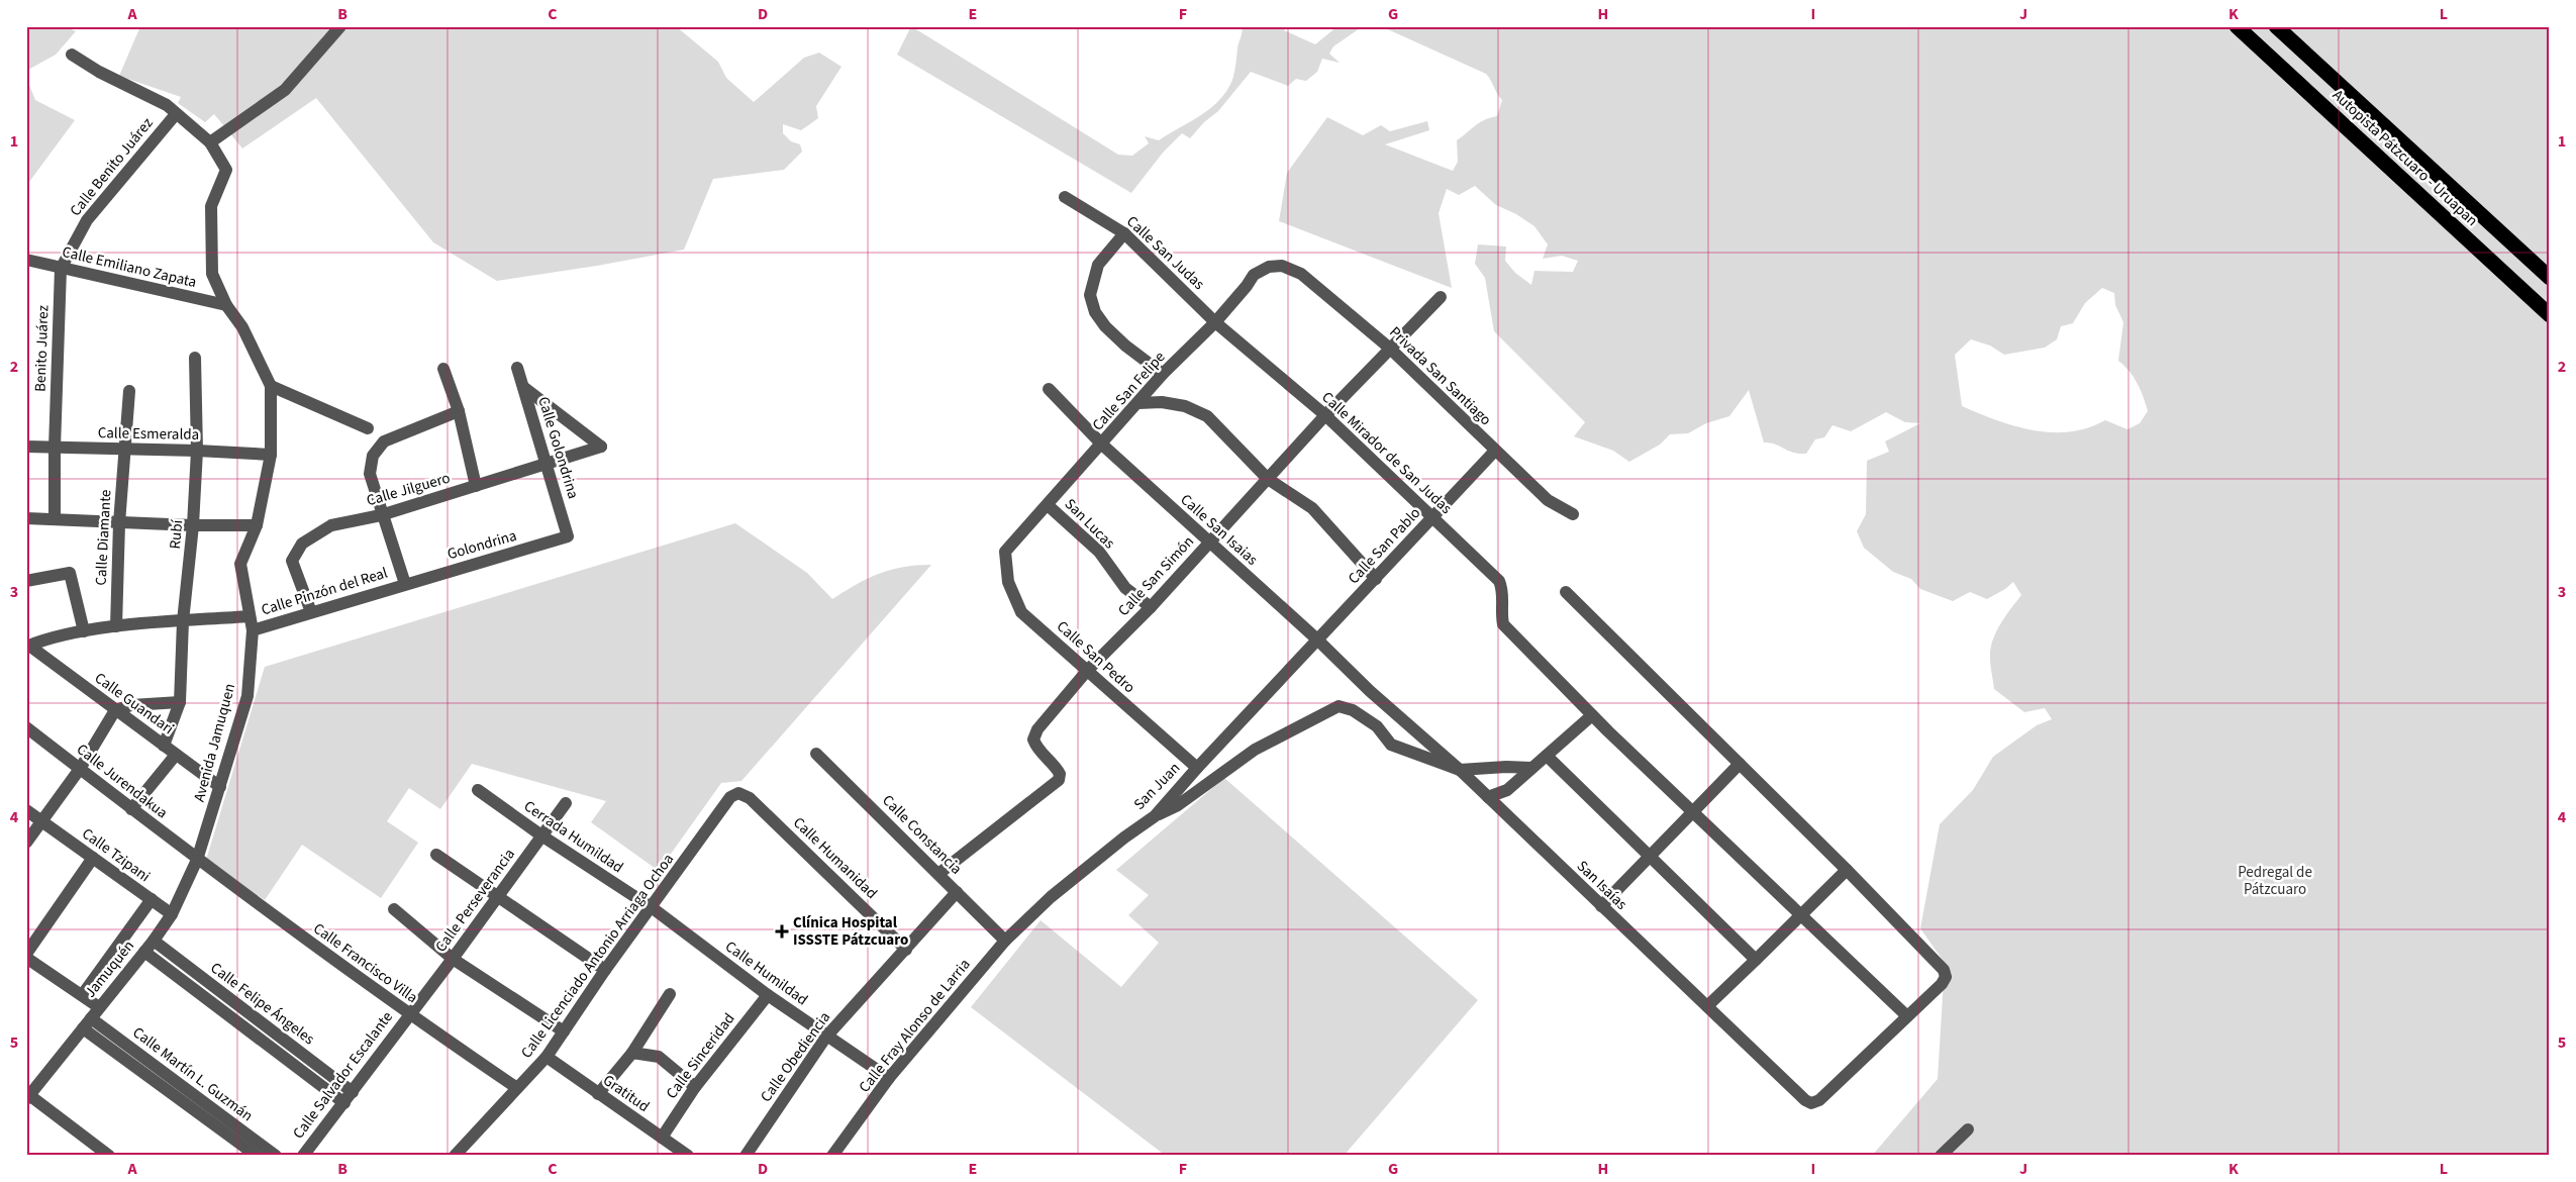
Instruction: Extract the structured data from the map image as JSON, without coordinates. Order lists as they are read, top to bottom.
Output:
{
  "streets": {
    "highway": ["Autopista Pátzcuaro - Uruapan"],
    "street": [
      "Calle Benito Juárez",
      "Calle San Judas",
      "Calle Emiliano Zapata",
      "Benito Juárez",
      "Privada San Santiago",
      "Calle San Felipe",
      "Calle Esmeralda",
      "Calle Golondrina",
      "Calle Mirador de San Judas",
      "Calle Jilguero",
      "San Lucas",
      "Calle San Isaias",
      "Rubí",
      "Calle Diamante",
      "Golondrina",
      "Calle San Pablo",
      "Calle San Simón",
      "Calle Pinzón del Real",
      "Calle San Pedro",
      "Calle Guandari",
      "Avenida Jamuquen",
      "Calle Jurendakua",
      "San Juan",
      "Calle Constancia",
      "Cerrada Humildad",
      "Calle Tzipani",
      "Calle Humanidad",
      "San Isaías",
      "Calle Perseverancia",
      "Calle Licenciado Antonio Arriaga Ochoa",
      "Calle Francisco Villa",
      "Jamuquén",
      "Calle Humildad",
      "Calle Felipe Ángeles",
      "Calle Fray Alonso de Larria",
      "Calle Sinceridad",
      "Calle Obediencia",
      "Calle Martín L. Guzmán",
      "Calle Salvador Escalante",
      "Gratitud"
    ]
  },
  "crossings": [
    ["Calle Benito Juárez", "Calle Emiliano Zapata"],
    ["Calle Benito Juárez", "Benito Juárez"],
    ["Calle San Judas", "Calle San Felipe"],
    ["Calle San Judas", "Calle Mirador de San Judas"],
    ["Calle Emiliano Zapata", "Benito Juárez"],
    ["Calle Emiliano Zapata", "Avenida Jamuquen"],
    ["Benito Juárez", "Calle Esmeralda"],
    ["Privada San Santiago", "Calle San Felipe"],
    ["Privada San Santiago", "Calle San Pablo"],
    ["Privada San Santiago", "Calle San Simón"],
    ["Calle San Felipe", "Calle Mirador de San Judas"],
    ["Calle San Felipe", "San Lucas"],
    ["Calle San Felipe", "Calle San Isaias"],
    ["Calle San Felipe", "Calle San Pedro"],
    ["Calle Esmeralda", "Rubí"],
    ["Calle Esmeralda", "Calle Diamante"],
    ["Calle Esmeralda", "Avenida Jamuquen"],
    ["Calle Golondrina", "Calle Jilguero"],
    ["Calle Golondrina", "Golondrina"],
    ["Calle Mirador de San Judas", "Calle San Pablo"],
    ["Calle Mirador de San Judas", "Calle San Simón"],
    ["Calle Jilguero", "Calle Pinzón del Real"],
    ["San Lucas", "Calle San Simón"],
    ["Calle San Isaias", "Calle San Pablo"],
    ["Calle San Isaias", "Calle San Simón"],
    ["Calle San Isaias", "San Juan"],
    ["Calle San Isaias", "San Isaías"],
    ["Rubí", "Calle Guandari"],
    ["Golondrina", "Calle Pinzón del Real"],
    ["Calle San Pablo", "San Juan"],
    ["Calle San Simón", "Calle San Pedro"],
    ["Calle San Simón", "Calle Constancia"],
    ["Calle Pinzón del Real", "Avenida Jamuquen"],
    ["Calle San Pedro", "San Juan"],
    ["Calle Guandari", "Avenida Jamuquen"],
    ["Avenida Jamuquen", "Calle Jurendakua"],
    ["Avenida Jamuquen", "Calle Tzipani"],
    ["Avenida Jamuquen", "Calle Francisco Villa"],
    ["Avenida Jamuquen", "Jamuquén"],
    ["Avenida Jamuquen", "Calle Felipe Ángeles"],
    ["Calle Jurendakua", "Calle Francisco Villa"],
    ["San Juan", "Calle Constancia"],
    ["San Juan", "Calle Fray Alonso de Larria"],
    ["Calle Constancia", "Calle Fray Alonso de Larria"],
    ["Calle Constancia", "Calle Obediencia"],
    ["Cerrada Humildad", "Calle Perseverancia"],
    ["Cerrada Humildad", "Calle Licenciado Antonio Arriaga Ochoa"],
    ["Cerrada Humildad", "Calle Humildad"],
    ["Calle Humanidad", "Calle Licenciado Antonio Arriaga Ochoa"],
    ["Calle Humanidad", "Calle Obediencia"],
    ["Calle Perseverancia", "Calle Francisco Villa"],
    ["Calle Perseverancia", "Calle Salvador Escalante"],
    ["Calle Licenciado Antonio Arriaga Ochoa", "Calle Francisco Villa"],
    ["Calle Licenciado Antonio Arriaga Ochoa", "Calle Humildad"],
    ["Calle Licenciado Antonio Arriaga Ochoa", "Gratitud"],
    ["Calle Francisco Villa", "Calle Salvador Escalante"],
    ["Jamuquén", "Calle Felipe Ángeles"],
    ["Jamuquén", "Calle Martín L. Guzmán"],
    ["Calle Humildad", "Calle Fray Alonso de Larria"],
    ["Calle Humildad", "Calle Sinceridad"],
    ["Calle Humildad", "Calle Obediencia"],
    ["Calle Felipe Ángeles", "Calle Salvador Escalante"],
    ["Calle Sinceridad", "Gratitud"]
  ],
  "parks": ["Pedregal de Pátzcuaro"],
  "places": {
    "health": ["Clínica Hospital ISSSTE Pátzcuaro"]
  },
  "grid": {
    "columns": [
      "A",
      "B",
      "C",
      "D",
      "E",
      "F",
      "G",
      "H",
      "I",
      "J",
      "K",
      "L"
    ],
    "rows": [
      "1",
      "2",
      "3",
      "4",
      "5"
    ]
  }
}
